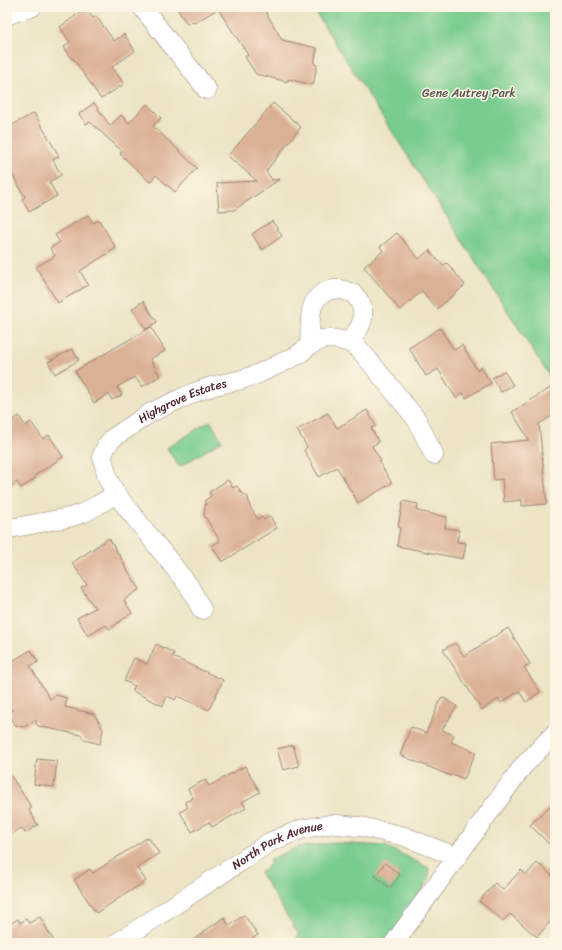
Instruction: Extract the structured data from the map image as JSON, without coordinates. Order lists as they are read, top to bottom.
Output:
{
  "streets": {
    "street": ["Highgrove Estates", "North Park Avenue"]
  },
  "parks": ["Gene Autrey Park"]
}
